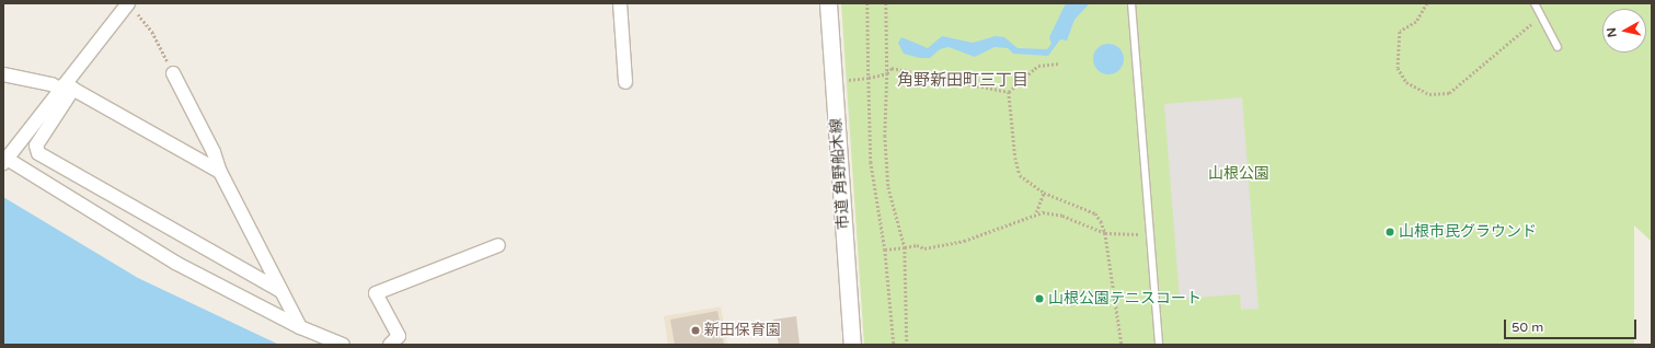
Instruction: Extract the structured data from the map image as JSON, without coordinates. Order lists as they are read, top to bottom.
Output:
{
  "streets": {
    "street": ["市道 角野船木線"]
  },
  "districts": ["角野新田町三丁目"],
  "parks": ["山根公園"],
  "places": ["山根市民グラウンド", "山根公園テニスコート", "新田保育園"],
  "scale_bar": "50 m",
  "north": "left"
}
